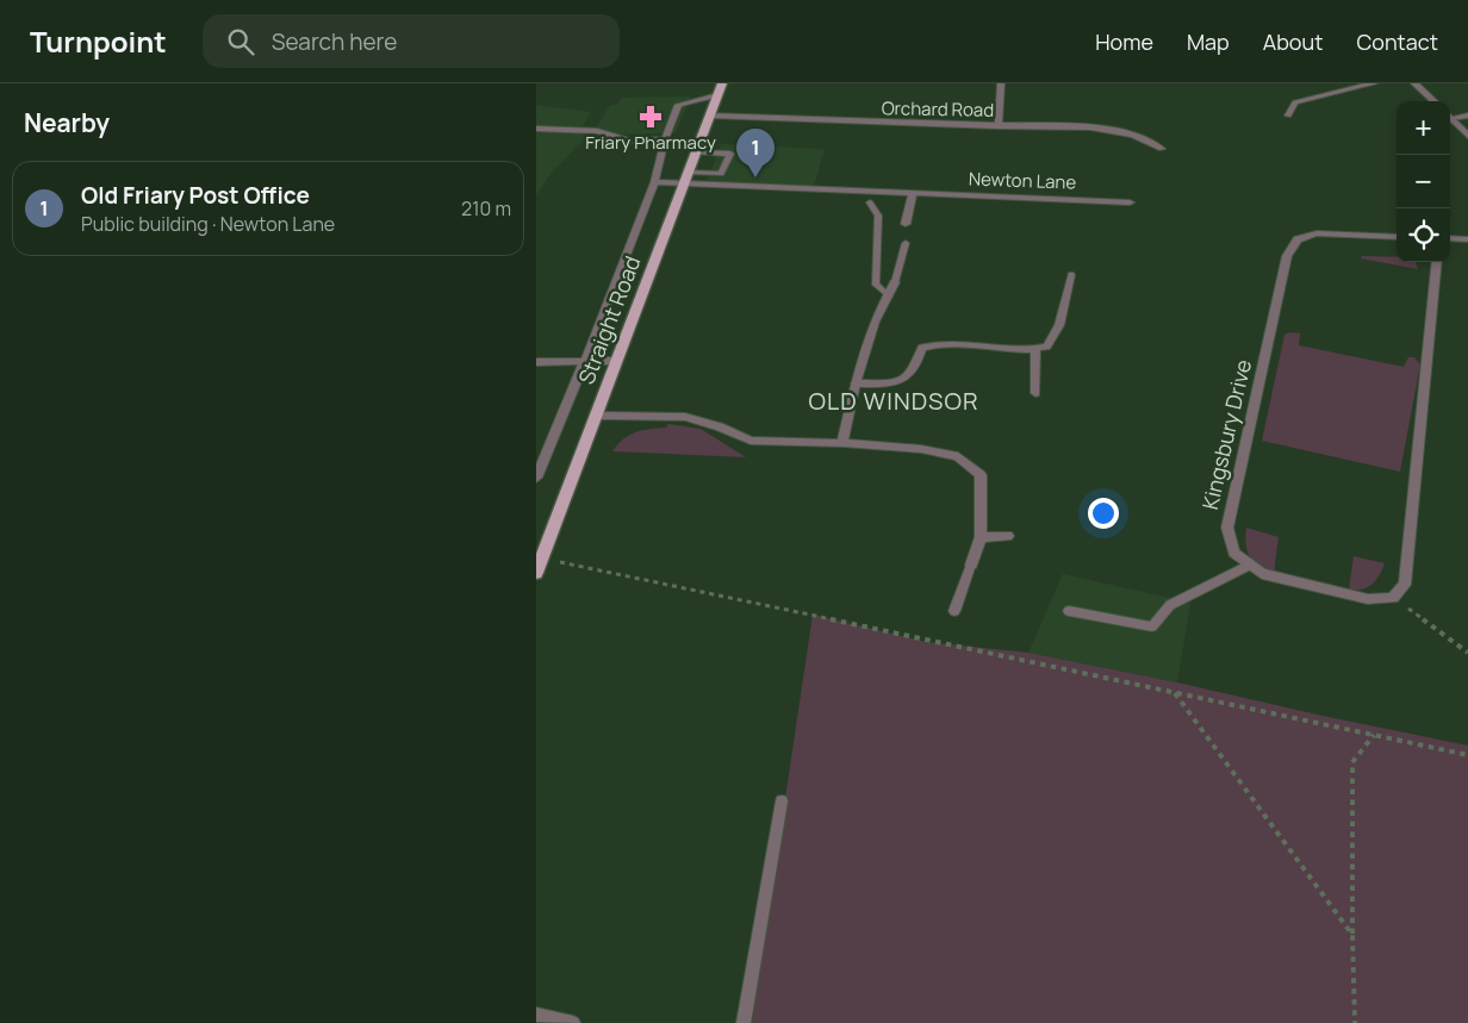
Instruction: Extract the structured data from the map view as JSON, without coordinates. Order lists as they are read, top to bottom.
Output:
{
  "streets": {
    "main road": ["Straight Road"],
    "street": ["Orchard Road", "Newton Lane", "Kingsbury Drive"]
  },
  "crossings": [
    ["Orchard Road", "Straight Road"],
    ["Newton Lane", "Straight Road"]
  ],
  "districts": ["OLD WINDSOR"],
  "places": {
    "pharmacy": ["Friary Pharmacy"]
  },
  "page": {
    "header": "Turnpoint",
    "search": "Search here",
    "nav": [
      "Home",
      "Map",
      "About",
      "Contact"
    ],
    "heading": "Nearby",
    "map_buttons": ["+", "−"],
    "pins": "1",
    "list": [
      {
        "mark": "1",
        "name": "Old Friary Post Office",
        "note": "Public building · Newton Lane",
        "value": "210 m"
      }
    ]
  }
}
